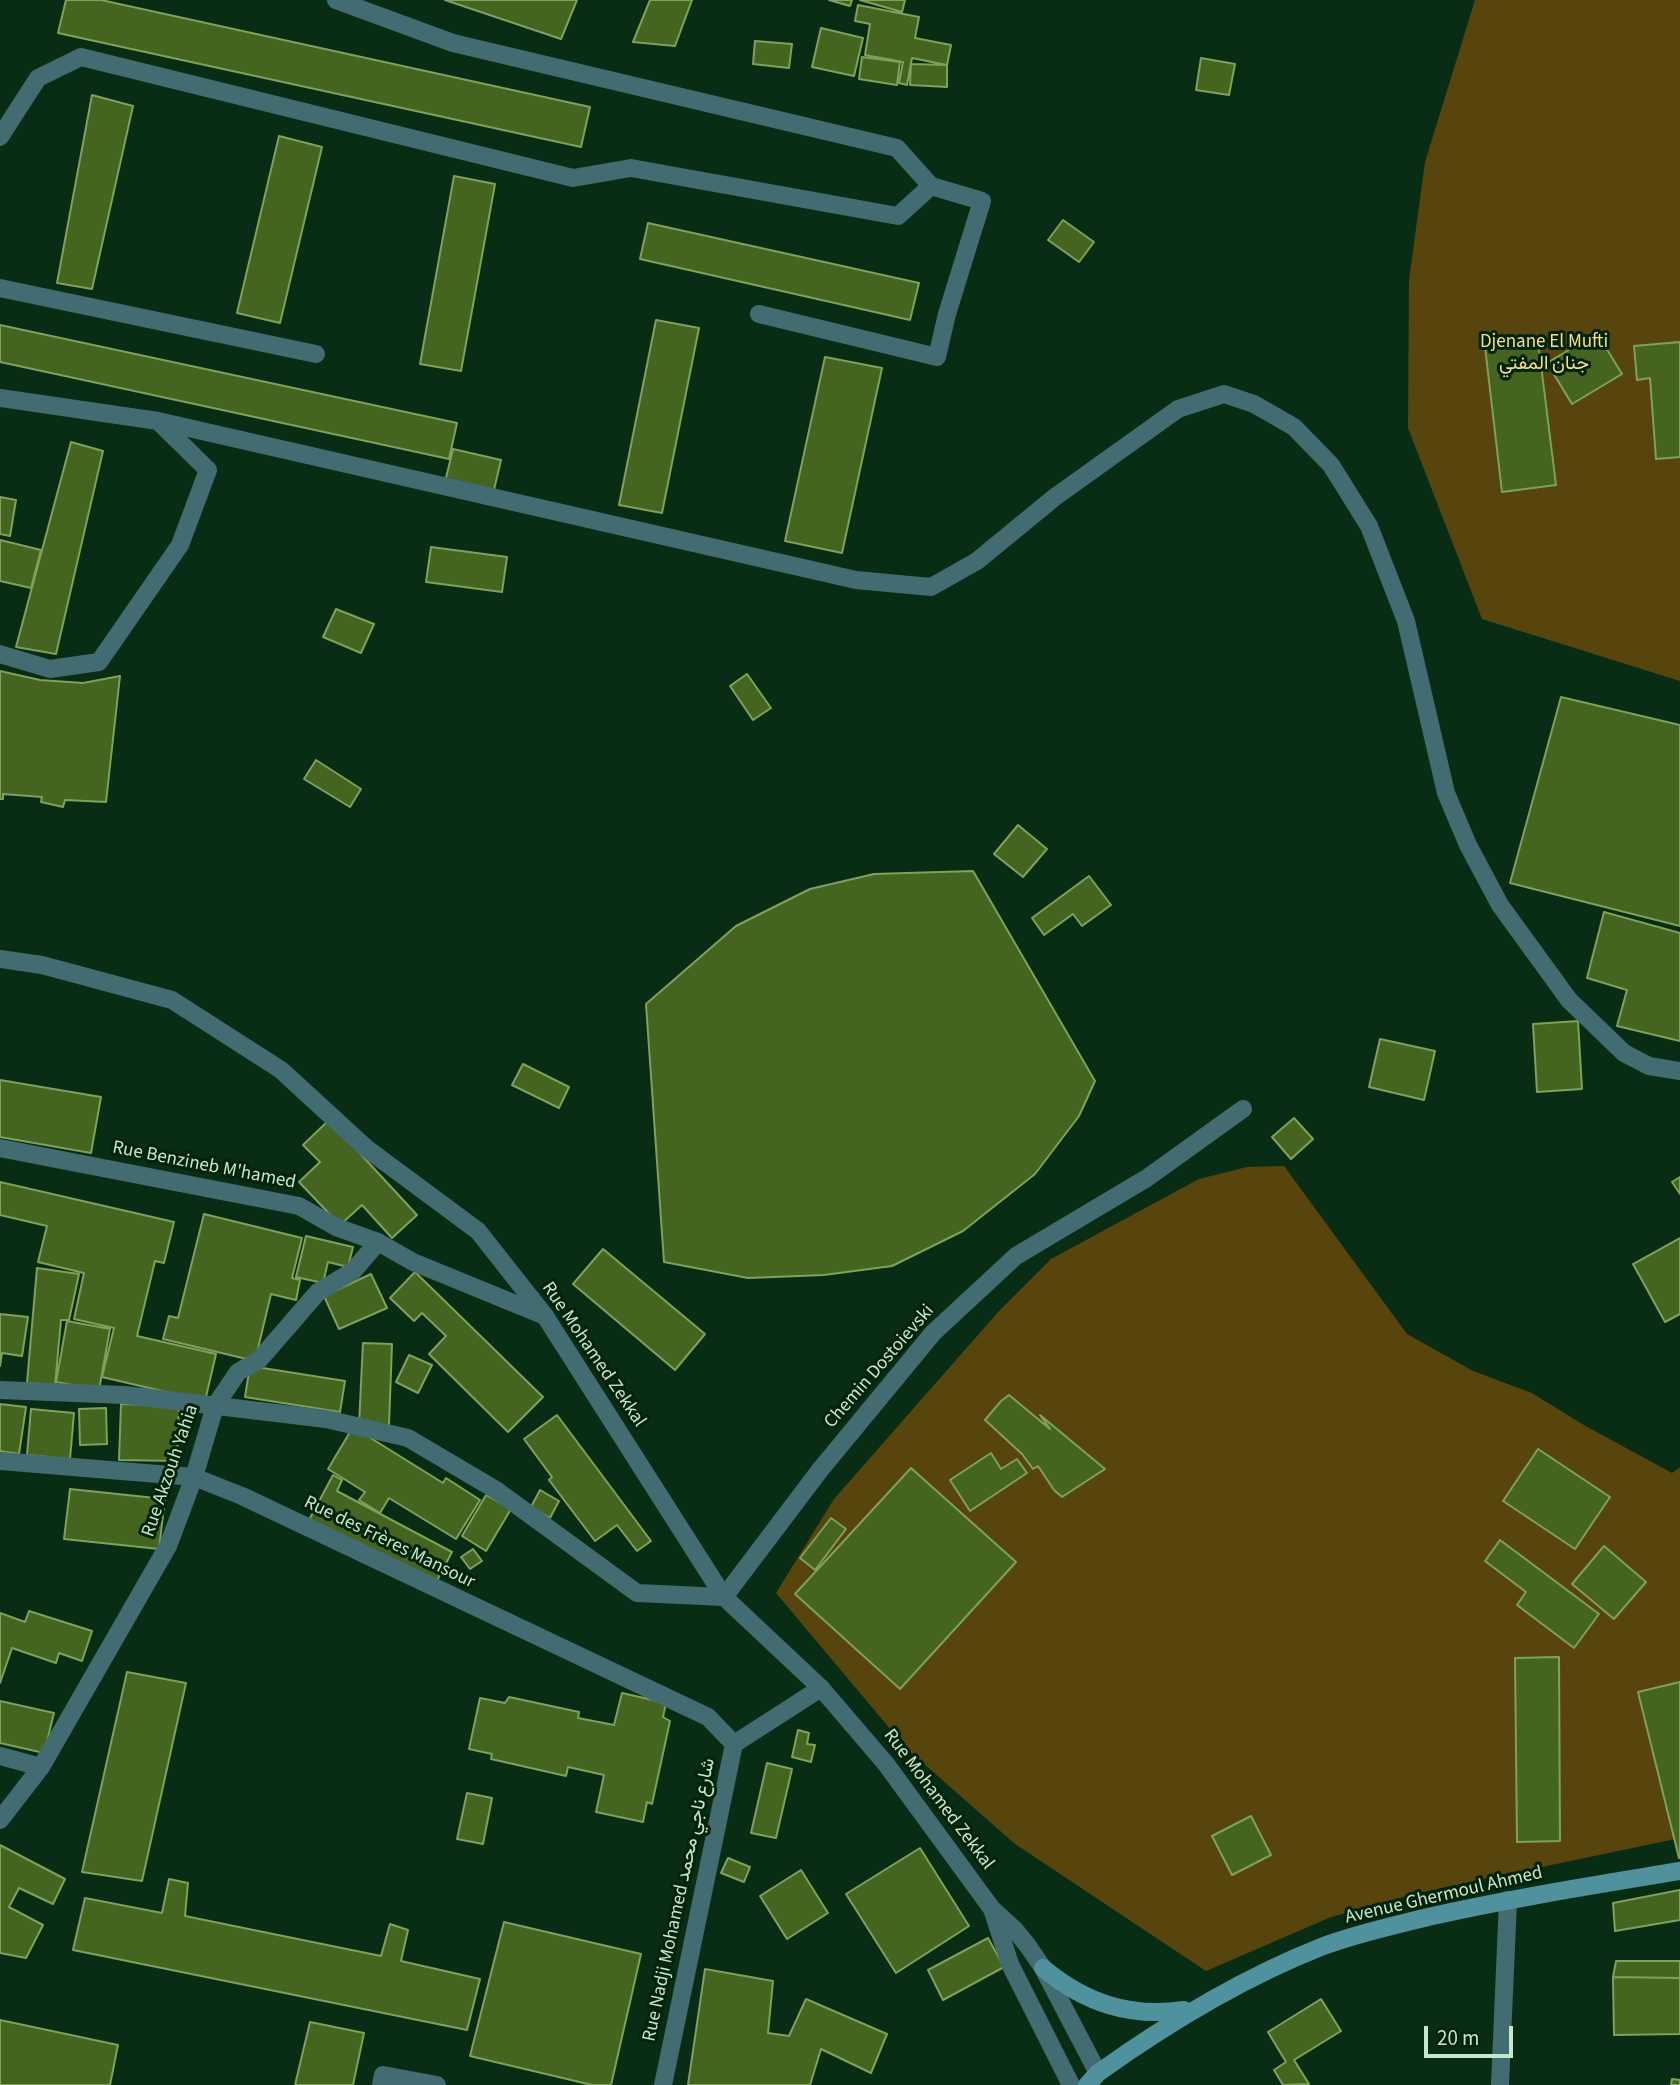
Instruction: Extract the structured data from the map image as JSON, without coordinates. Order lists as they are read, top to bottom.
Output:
{
  "streets": {
    "main road": ["Avenue Ghermoul Ahmed"],
    "street": [
      "Rue Benzineb M'hamed",
      "Rue Mohamed Zekkal",
      "Chemin Dostoievski",
      "Rue Akzouh Yahia",
      "Rue des Frères Mansour",
      "Rue Nadji Mohamed شارع ناجي محمد"
    ]
  },
  "crossings": [
    ["Rue Benzineb M'hamed", "Rue Mohamed Zekkal"],
    ["Rue Benzineb M'hamed", "Rue Akzouh Yahia"],
    ["Rue Mohamed Zekkal", "Chemin Dostoievski"],
    ["Rue Mohamed Zekkal", "Avenue Ghermoul Ahmed"],
    ["Rue Mohamed Zekkal", "Rue Nadji Mohamed شارع ناجي محمد"],
    ["Rue Akzouh Yahia", "Rue des Frères Mansour"],
    ["Rue des Frères Mansour", "Rue Nadji Mohamed شارع ناجي محمد"]
  ],
  "parks": ["Djenane El Mufti جنان المفتي"],
  "scale_bar": "20 m"
}
